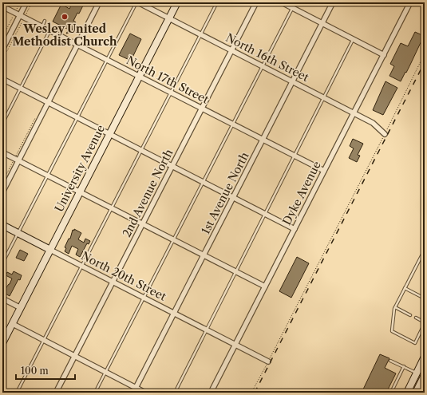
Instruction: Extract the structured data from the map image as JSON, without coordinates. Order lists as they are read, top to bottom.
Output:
{
  "streets": {
    "street": [
      "North 16th Street",
      "North 17th Street",
      "University Avenue",
      "2nd Avenue North",
      "1st Avenue North",
      "Dyke Avenue",
      "North 20th Street"
    ]
  },
  "crossings": [
    ["North 16th Street", "University Avenue"],
    ["North 16th Street", "2nd Avenue North"],
    ["North 16th Street", "1st Avenue North"],
    ["North 16th Street", "Dyke Avenue"],
    ["North 17th Street", "University Avenue"],
    ["North 17th Street", "2nd Avenue North"],
    ["North 17th Street", "1st Avenue North"],
    ["North 17th Street", "Dyke Avenue"],
    ["University Avenue", "North 20th Street"],
    ["2nd Avenue North", "North 20th Street"],
    ["1st Avenue North", "North 20th Street"],
    ["Dyke Avenue", "North 20th Street"]
  ],
  "places": ["Wesley United Methodist Church"],
  "scale_bar": "100 m"
}
